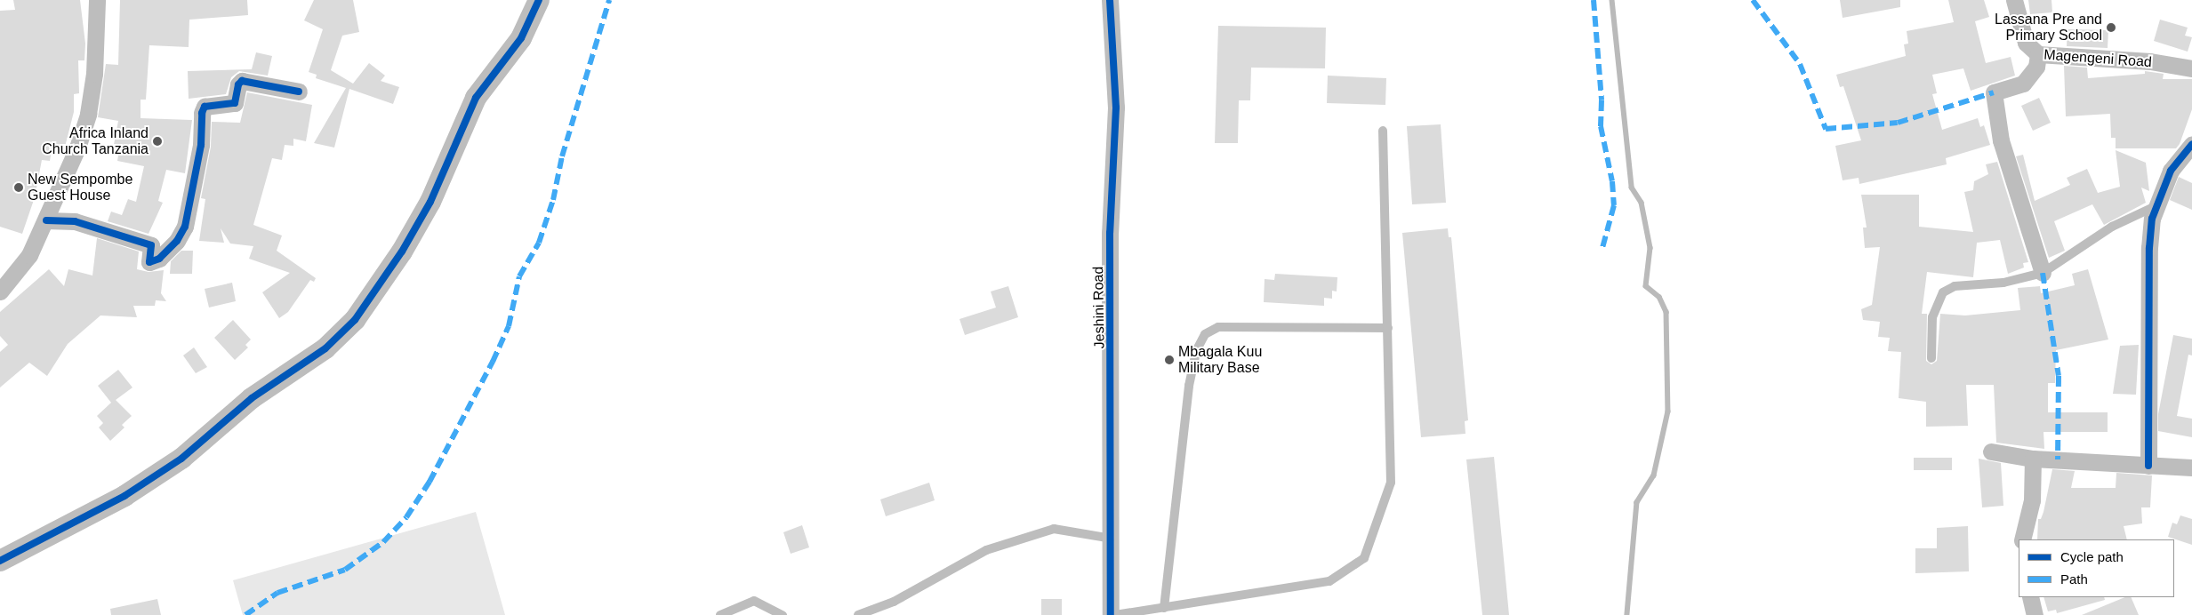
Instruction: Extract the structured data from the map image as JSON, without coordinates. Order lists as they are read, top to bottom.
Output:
{
  "streets": {
    "street": ["Magengeni Road", "Jeshini Road"]
  },
  "places": [
    "Lassana Pre and Primary School",
    "Africa Inland Church Tanzania",
    "New Sempombe Guest House",
    "Mbagala Kuu Military Base"
  ],
  "legend": ["Cycle path", "Path"]
}
